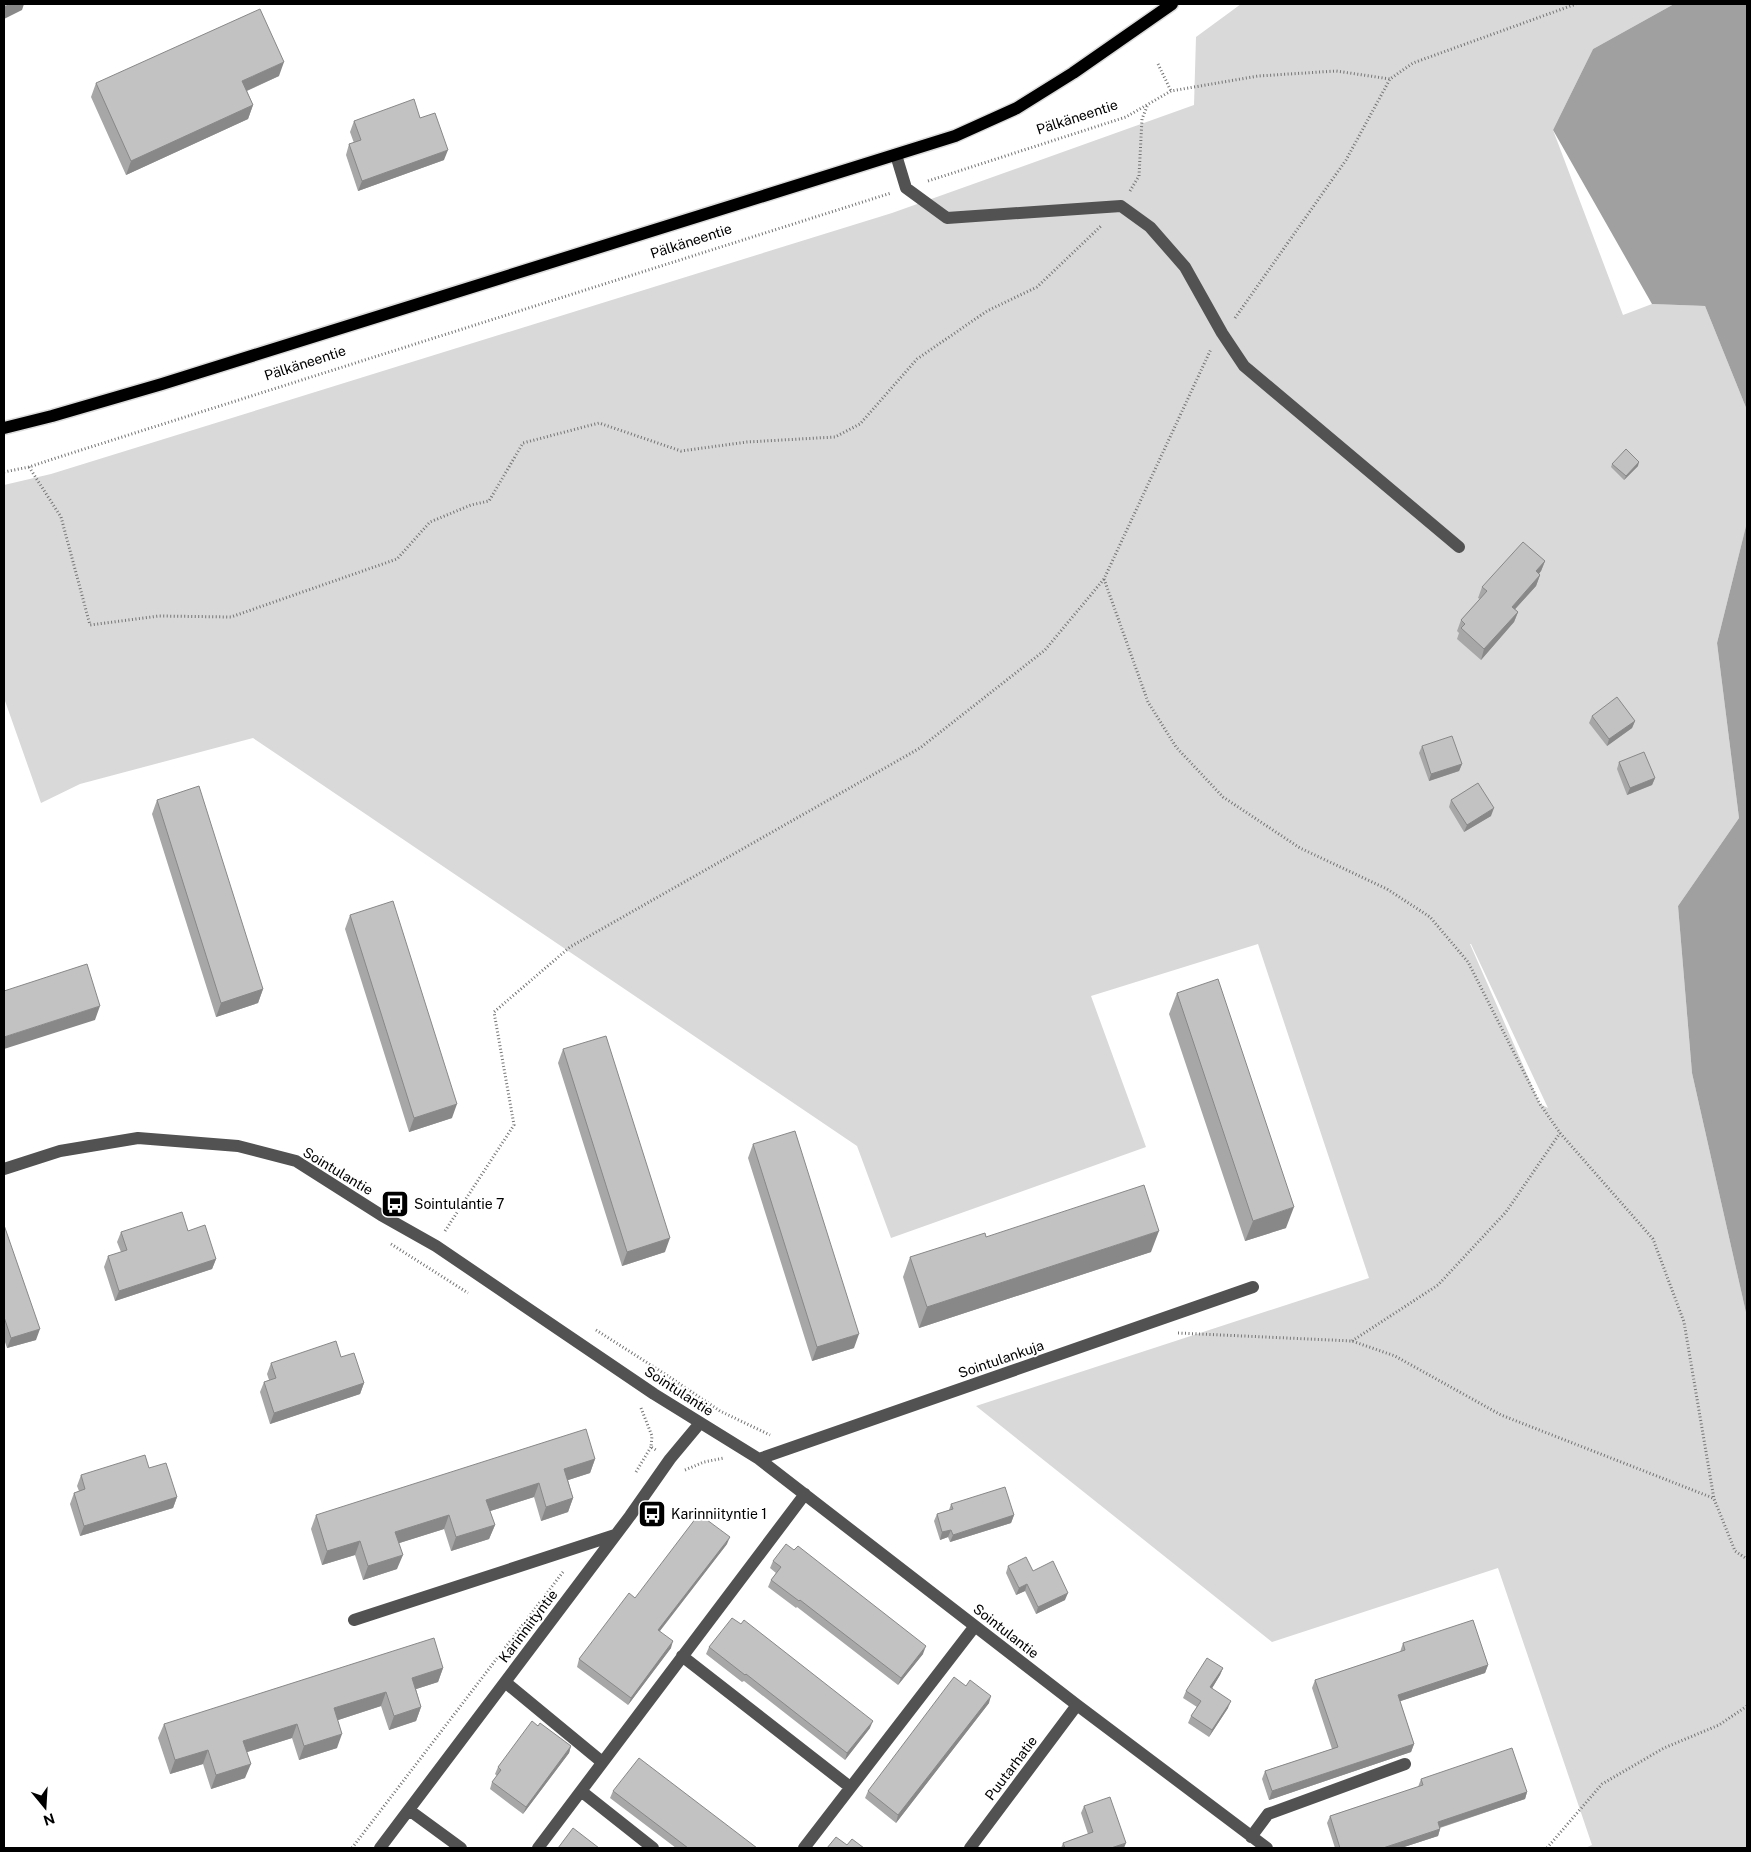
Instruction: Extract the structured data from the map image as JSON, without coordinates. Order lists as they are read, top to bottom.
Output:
{
  "streets": {
    "main road": ["Pälkäneentie"],
    "street": [
      "Sointulantie",
      "Sointulankuja",
      "Karinniityntie",
      "Puutarhatie"
    ]
  },
  "crossings": [
    ["Sointulantie", "Sointulankuja"],
    ["Sointulantie", "Karinniityntie"],
    ["Sointulantie", "Puutarhatie"]
  ],
  "places": {
    "bus stop": ["Sointulantie 7", "Karinniityntie 1"]
  },
  "north": "bottom"
}
